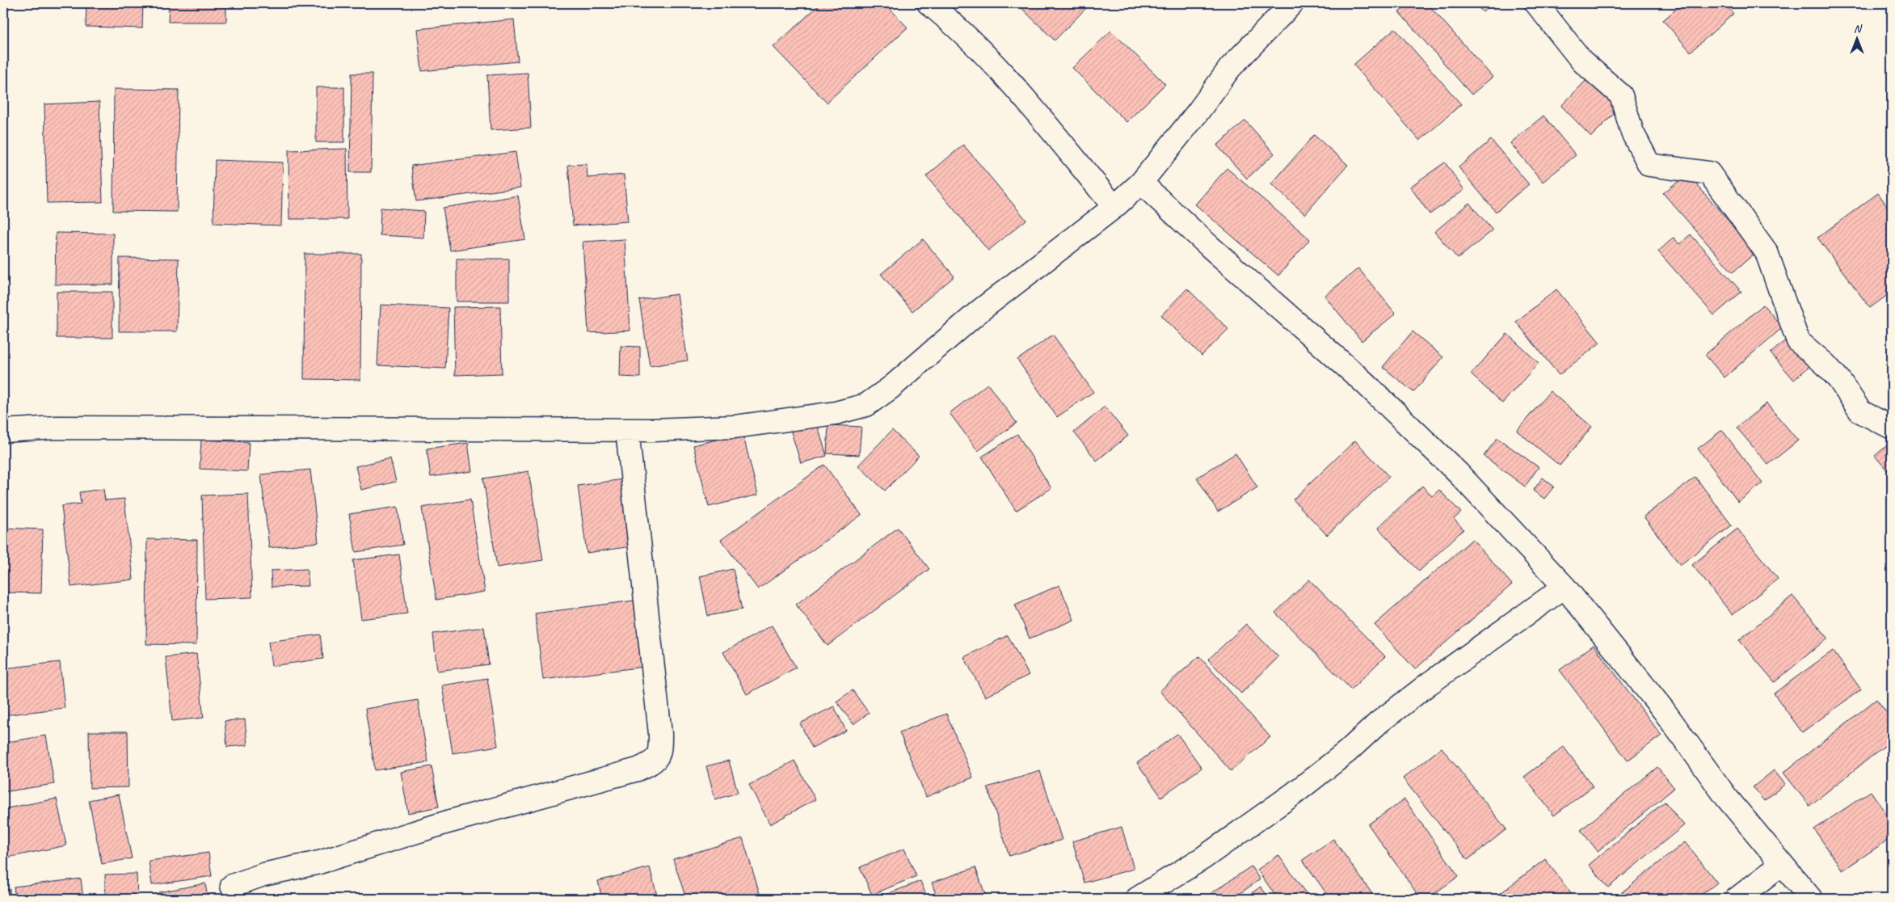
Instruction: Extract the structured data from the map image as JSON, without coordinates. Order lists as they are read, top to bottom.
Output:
{
  "north": "top"
}
